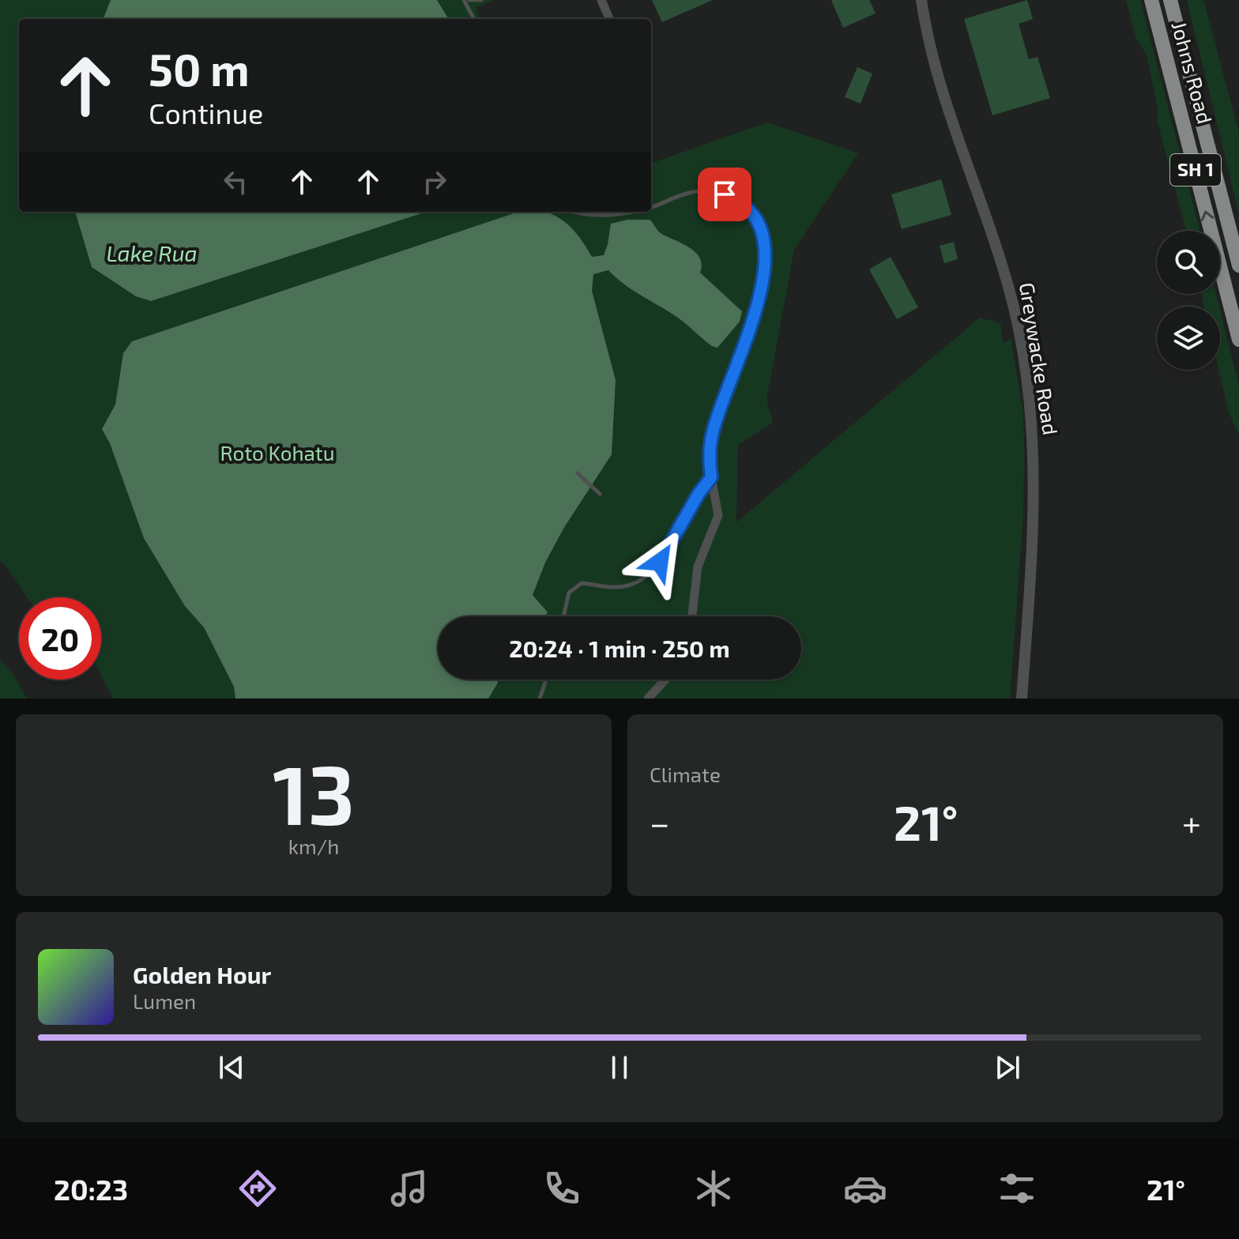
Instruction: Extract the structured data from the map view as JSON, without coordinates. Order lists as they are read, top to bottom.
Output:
{
  "streets": {
    "highway": ["Johns Road", "SH 1"],
    "street": ["Greywacke Road"]
  },
  "crossings": [
    ["Johns Road", "SH 1"]
  ],
  "water": ["Lake Rua"],
  "parks": ["Roto Kohatu"],
  "page": {
    "turn": ["50 m", "Continue"],
    "limit": "20",
    "trip": "20:24 · 1 min · 250 m",
    "tile": [
      ["13", "km/h"],
      "Climate"
    ],
    "heat": ["−", "21°", "+"],
    "song": ["Golden Hour", "Lumen"],
    "tabs": ["20:23", "21°"]
  }
}
